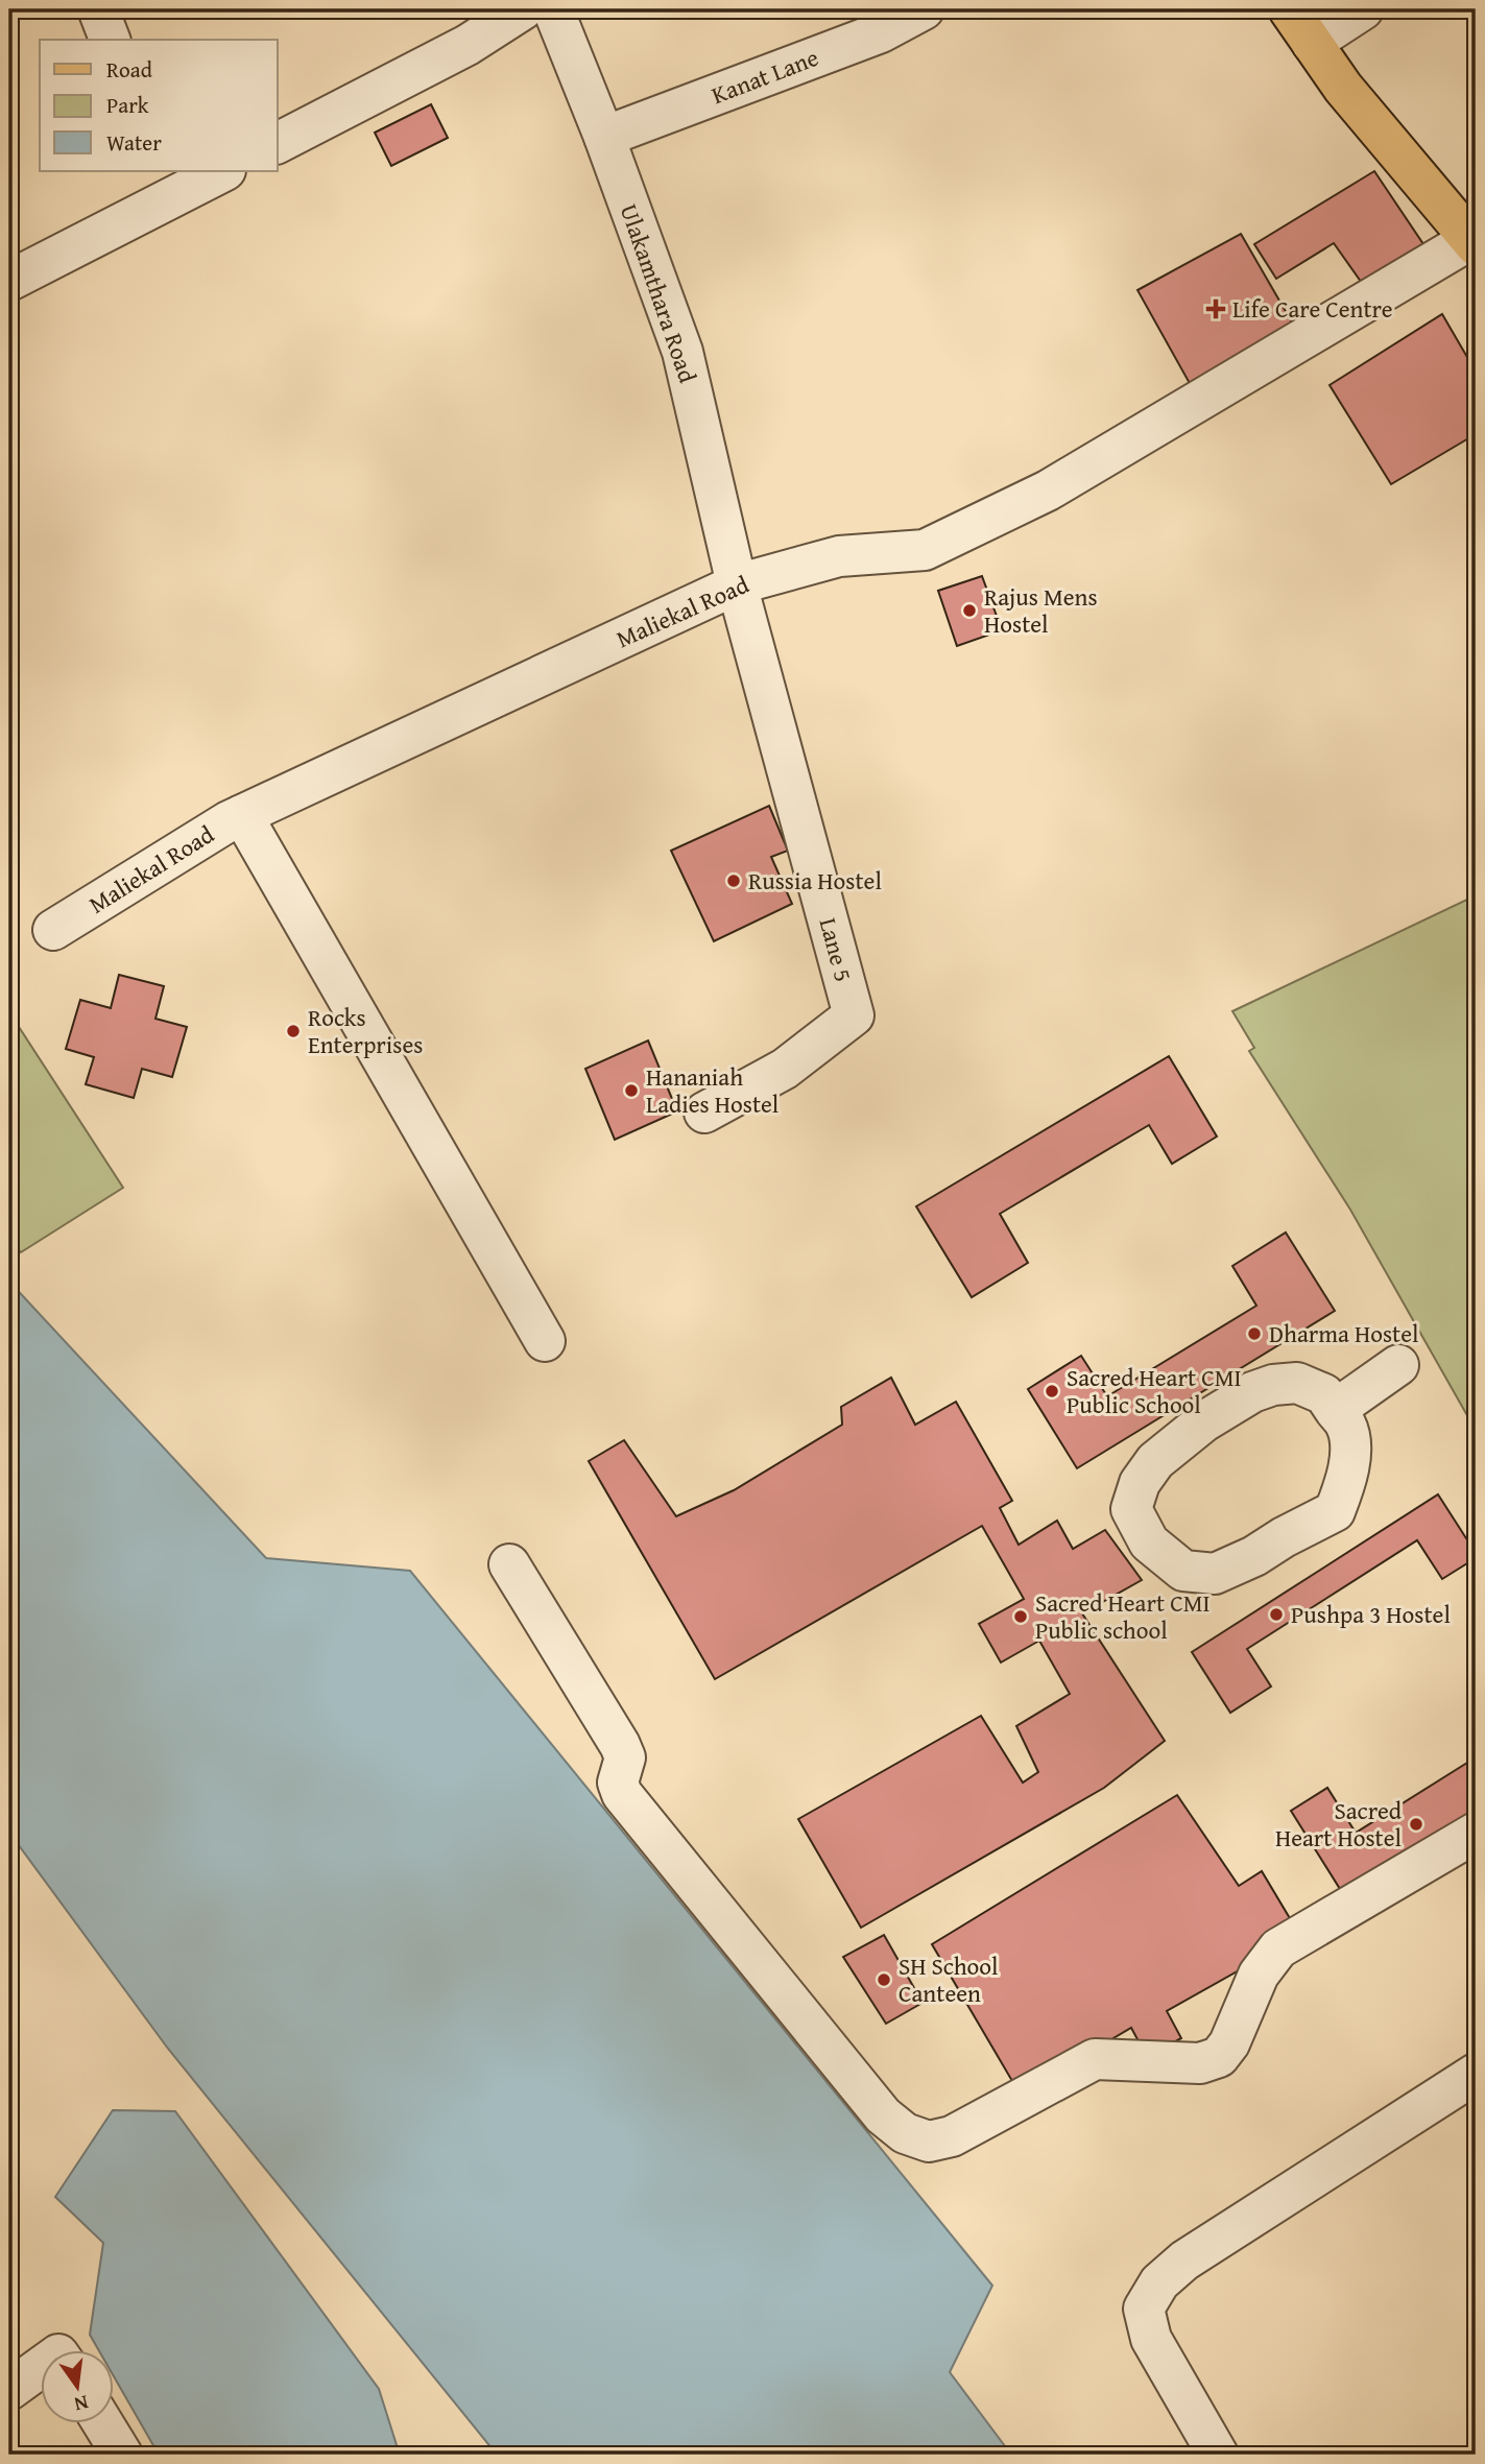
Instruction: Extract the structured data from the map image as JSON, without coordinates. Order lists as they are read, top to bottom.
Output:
{
  "streets": {
    "street": [
      "Kanat Lane",
      "Ulakamthara Road",
      "Maliekal Road",
      "Lane 5"
    ]
  },
  "crossings": [
    ["Kanat Lane", "Ulakamthara Road"],
    ["Ulakamthara Road", "Maliekal Road"],
    ["Ulakamthara Road", "Lane 5"],
    ["Maliekal Road", "Lane 5"]
  ],
  "places": {
    "health": ["Life Care Centre"],
    "other": [
      "Rajus Mens Hostel",
      "Russia Hostel",
      "Rocks Enterprises",
      "Hananiah Ladies Hostel",
      "Dharma Hostel",
      "Sacred Heart CMI Public School",
      "Pushpa 3 Hostel",
      "Sacred Heart CMI Public school",
      "Sacred Heart Hostel",
      "SH School Canteen"
    ]
  },
  "legend": ["Road", "Park", "Water"],
  "north": "bottom"
}
